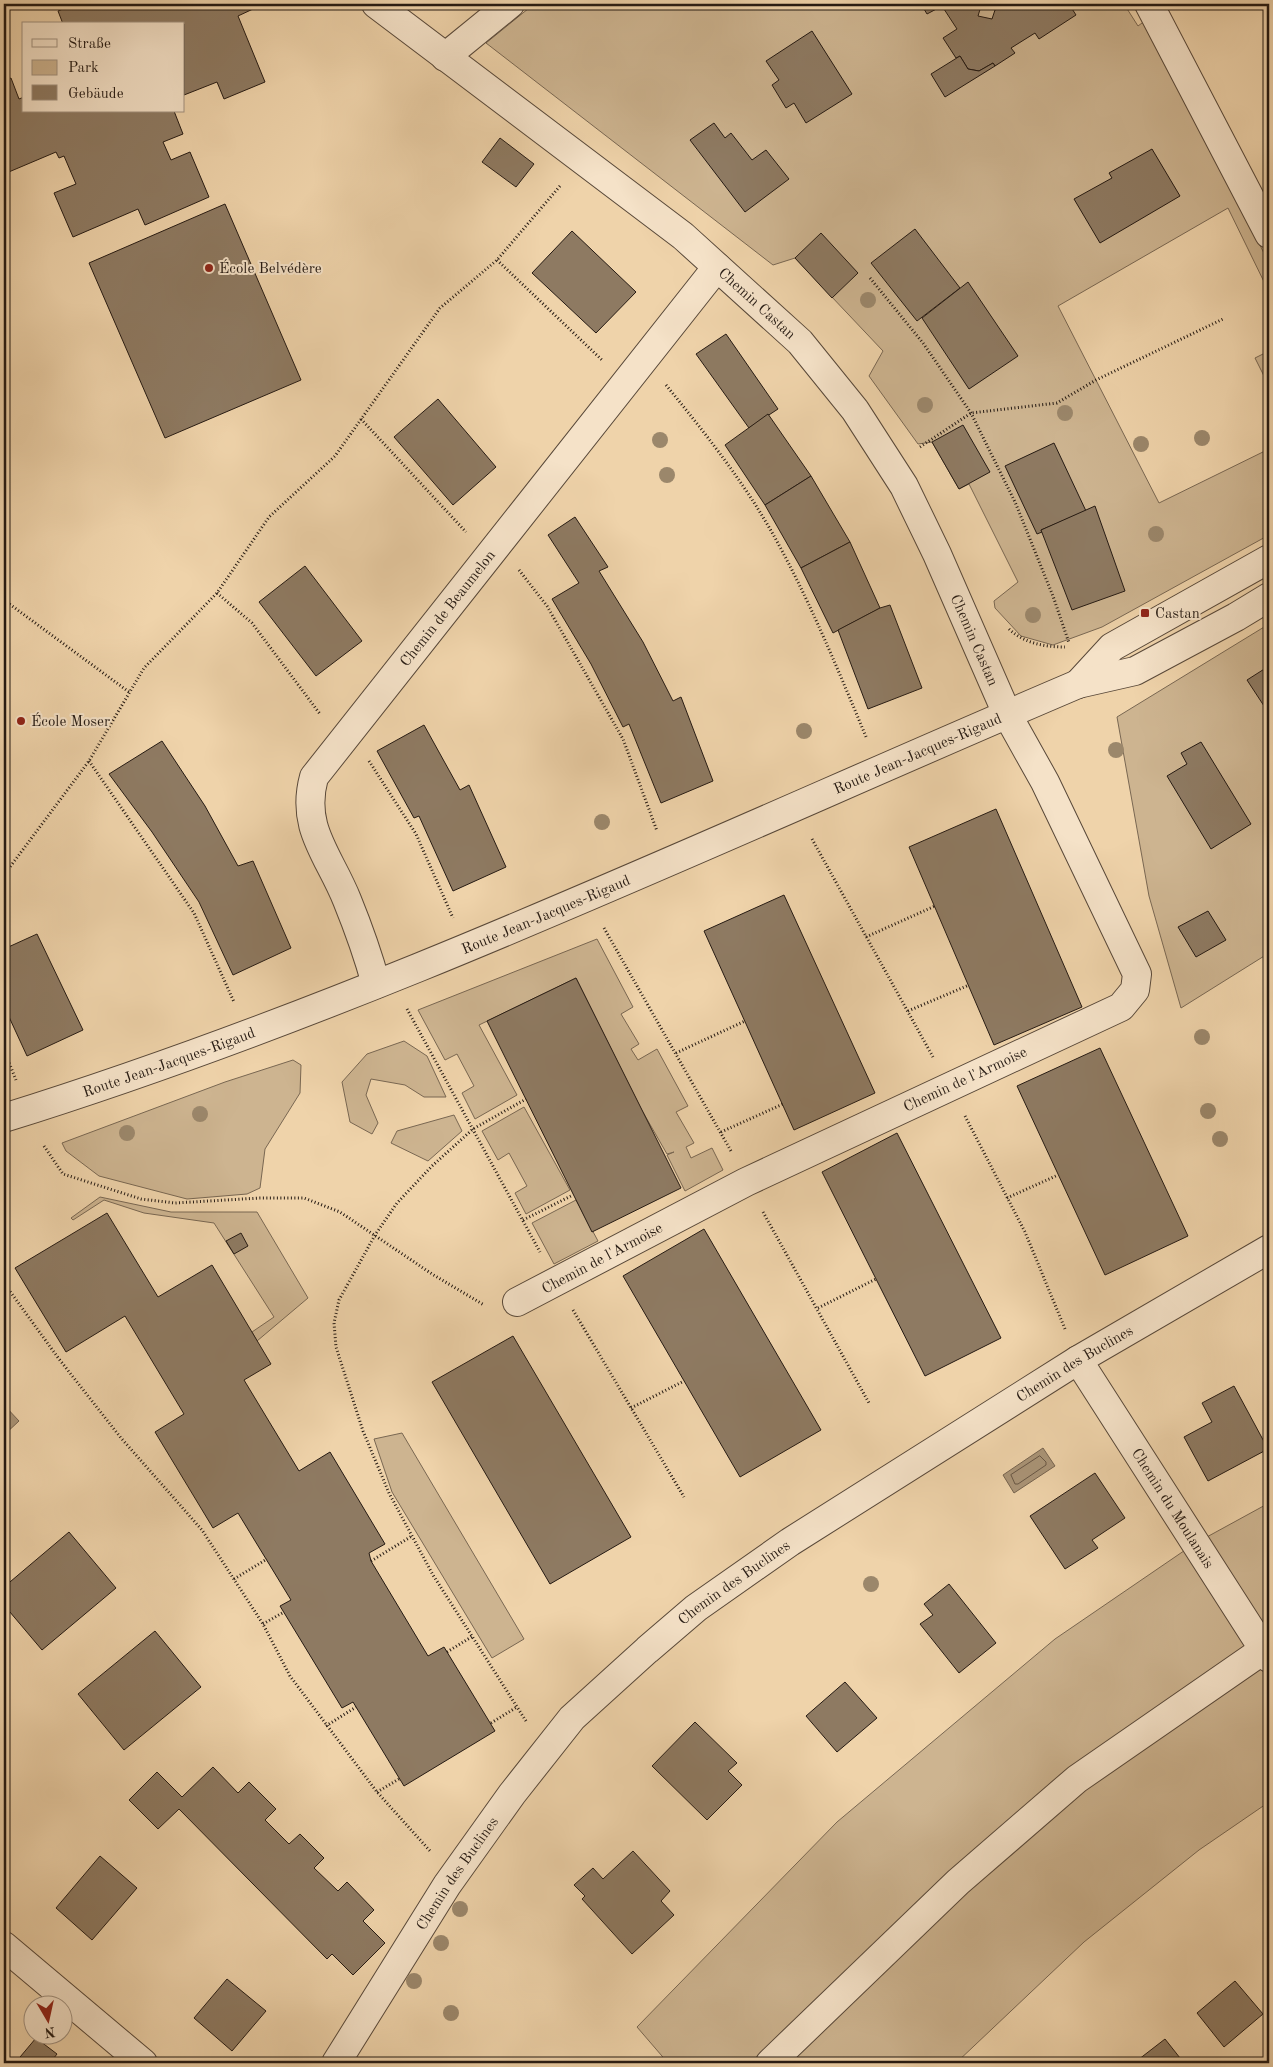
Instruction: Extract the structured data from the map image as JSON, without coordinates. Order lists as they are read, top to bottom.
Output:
{
  "streets": {
    "street": [
      "Chemin Castan",
      "Chemin de Beaumelon",
      "Route Jean-Jacques-Rigaud",
      "Chemin de l'Armoise",
      "Chemin des Buclines",
      "Chemin du Moulanais"
    ]
  },
  "crossings": [
    ["Chemin Castan", "Chemin de Beaumelon"],
    ["Chemin Castan", "Route Jean-Jacques-Rigaud"],
    ["Chemin Castan", "Chemin de l'Armoise"],
    ["Chemin de Beaumelon", "Route Jean-Jacques-Rigaud"],
    ["Route Jean-Jacques-Rigaud", "Chemin de l'Armoise"],
    ["Chemin des Buclines", "Chemin du Moulanais"]
  ],
  "places": {
    "other": ["École Belvédère", "École Moser"],
    "transit": ["Castan"]
  },
  "legend": ["Straße", "Park", "Gebäude"],
  "north": "bottom"
}
